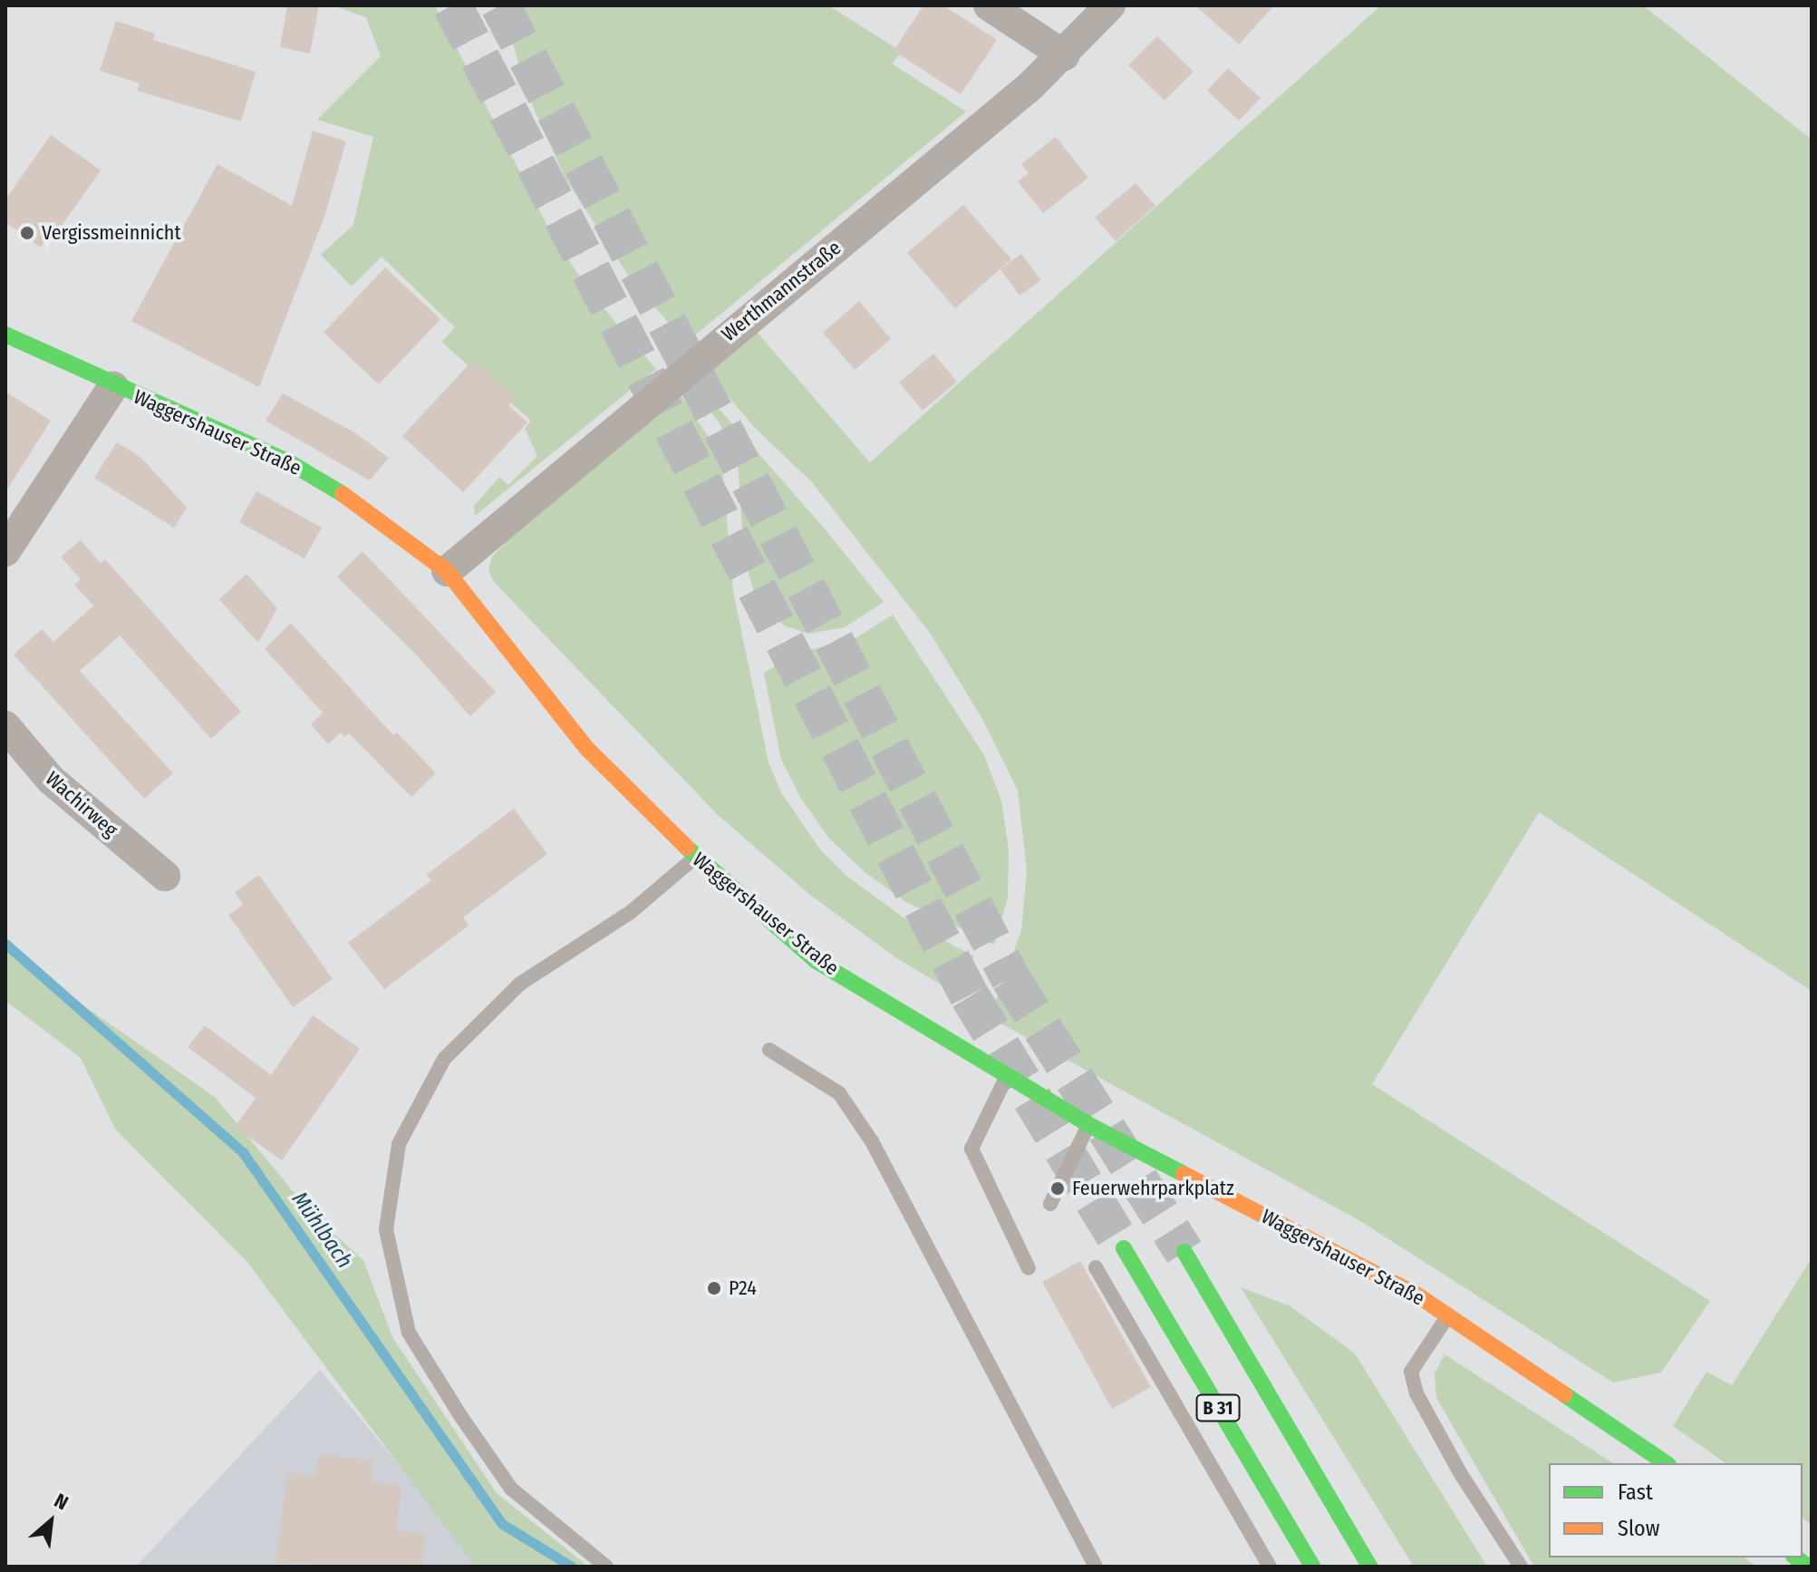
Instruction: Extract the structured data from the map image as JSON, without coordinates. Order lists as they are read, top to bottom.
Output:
{
  "streets": {
    "main road": ["Waggershauser Straße", "B 31"],
    "street": ["Werthmannstraße", "Wachirweg"]
  },
  "crossings": [
    ["Werthmannstraße", "Waggershauser Straße"]
  ],
  "water": ["Mühlbach"],
  "places": ["Vergissmeinnicht", "Feuerwehrparkplatz", "P24"],
  "legend": ["Fast", "Slow"],
  "north": "top right"
}
